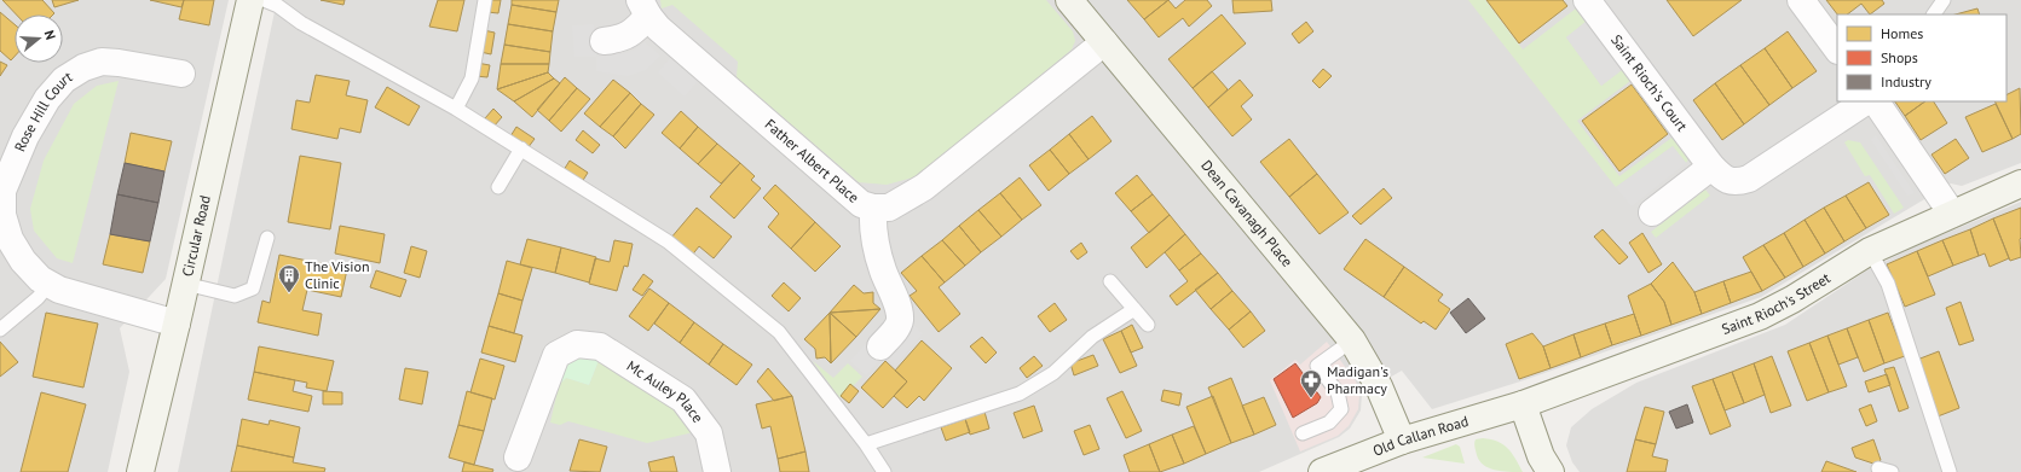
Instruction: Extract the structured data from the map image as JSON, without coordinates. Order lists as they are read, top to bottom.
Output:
{
  "streets": {
    "street": [
      "Saint Rioch's Court",
      "Rose Hill Court",
      "Father Albert Place",
      "Dean Cavanagh Place",
      "Circular Road",
      "Saint Rioch's Street",
      "Mc Auley Place",
      "Old Callan Road"
    ]
  },
  "crossings": [
    ["Rose Hill Court", "Circular Road"],
    ["Father Albert Place", "Dean Cavanagh Place"],
    ["Dean Cavanagh Place", "Old Callan Road"],
    ["Saint Rioch's Street", "Old Callan Road"]
  ],
  "places": {
    "building": ["The Vision Clinic"],
    "pharmacy": ["Madigan's Pharmacy"]
  },
  "legend": ["Homes", "Shops", "Industry"],
  "north": "right"
}
